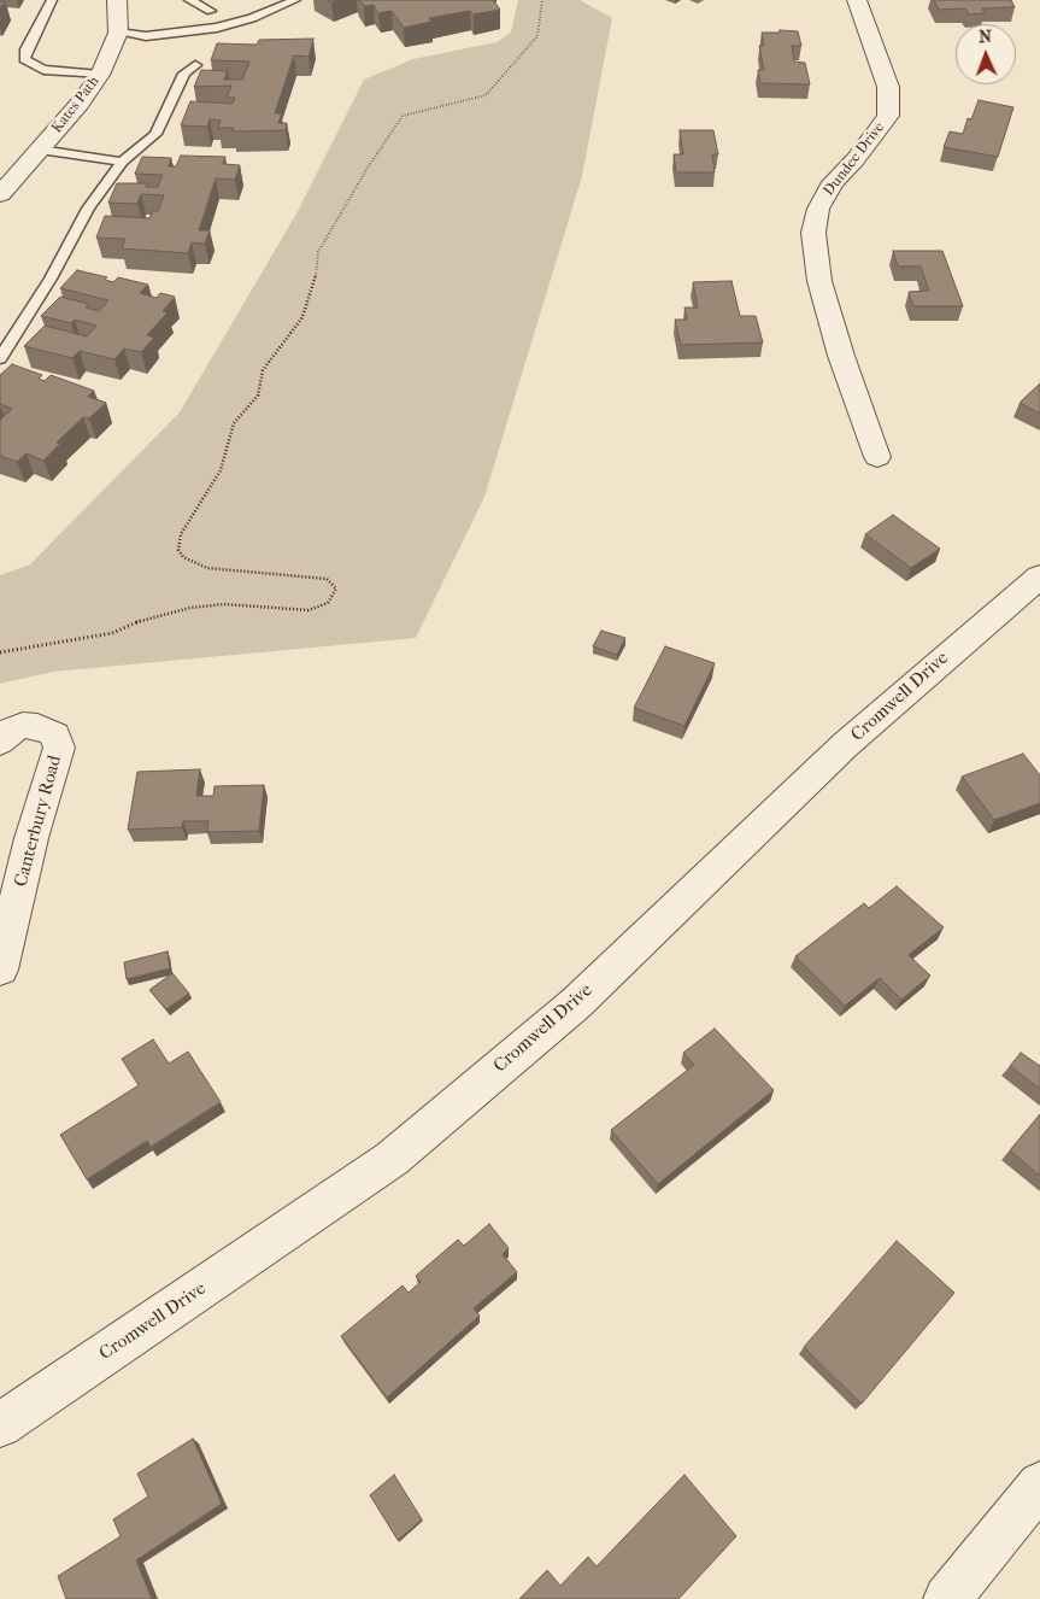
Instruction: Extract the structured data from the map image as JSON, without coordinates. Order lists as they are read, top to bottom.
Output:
{
  "streets": {
    "street": [
      "Kates Path",
      "Dundee Drive",
      "Cromwell Drive",
      "Canterbury Road"
    ]
  },
  "north": "top"
}
